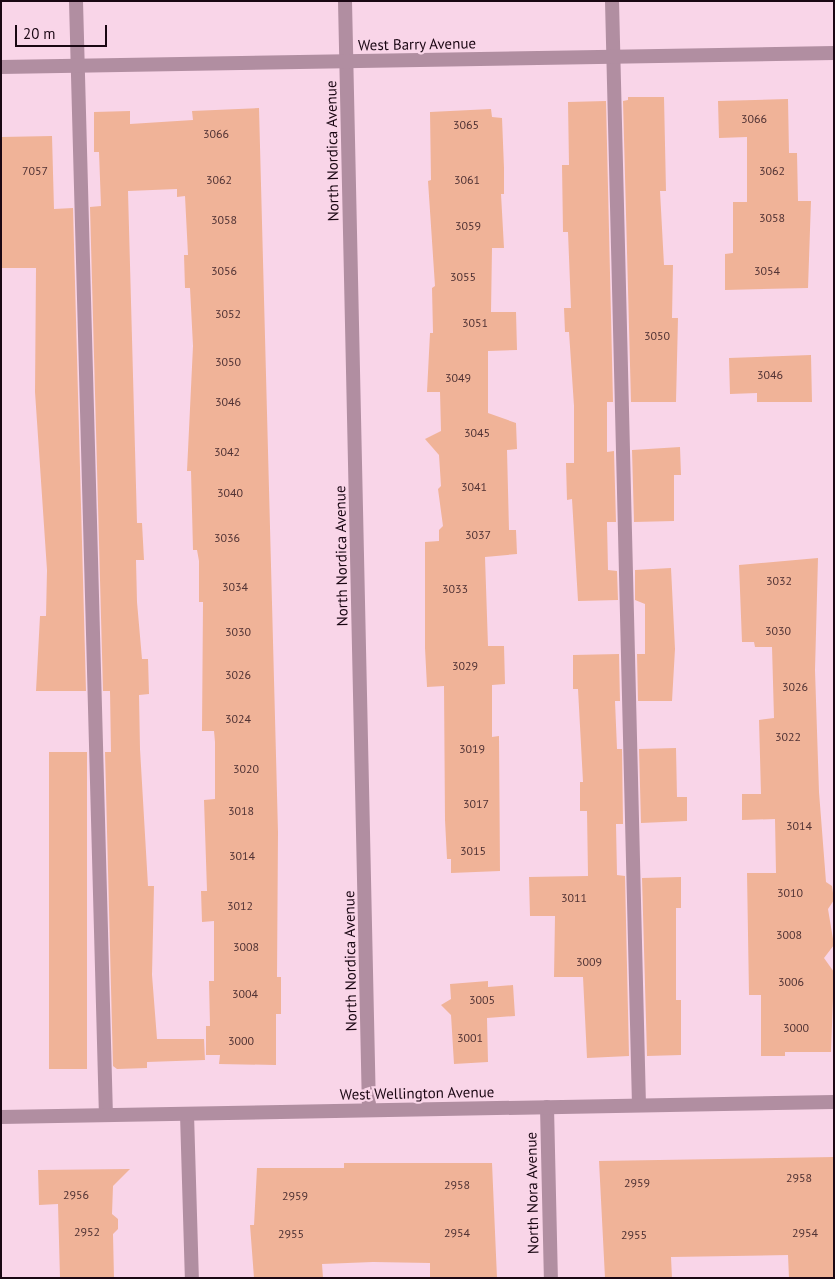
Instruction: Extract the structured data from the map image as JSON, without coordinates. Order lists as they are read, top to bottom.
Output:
{
  "streets": {
    "street": [
      "West Barry Avenue",
      "North Nordica Avenue",
      "West Wellington Avenue",
      "North Nora Avenue"
    ]
  },
  "crossings": [
    ["West Barry Avenue", "North Nordica Avenue"],
    ["North Nordica Avenue", "West Wellington Avenue"],
    ["West Wellington Avenue", "North Nora Avenue"]
  ],
  "house_numbers": [
    "3066",
    "3065",
    "3066",
    "7057",
    "3062",
    "3062",
    "3061",
    "3058",
    "3058",
    "3059",
    "3056",
    "3054",
    "3055",
    "3052",
    "3051",
    "3050",
    "3050",
    "3046",
    "3049",
    "3046",
    "3045",
    "3042",
    "3041",
    "3040",
    "3037",
    "3036",
    "3032",
    "3034",
    "3033",
    "3030",
    "3030",
    "3029",
    "3026",
    "3026",
    "3024",
    "3022",
    "3019",
    "3020",
    "3017",
    "3018",
    "3014",
    "3015",
    "3014",
    "3010",
    "3011",
    "3012",
    "3008",
    "3008",
    "3009",
    "3006",
    "3004",
    "3005",
    "3000",
    "3001",
    "3000",
    "2958",
    "2959",
    "2958",
    "2956",
    "2959",
    "2952",
    "2954",
    "2954",
    "2955",
    "2955"
  ],
  "scale_bar": "20 m"
}
